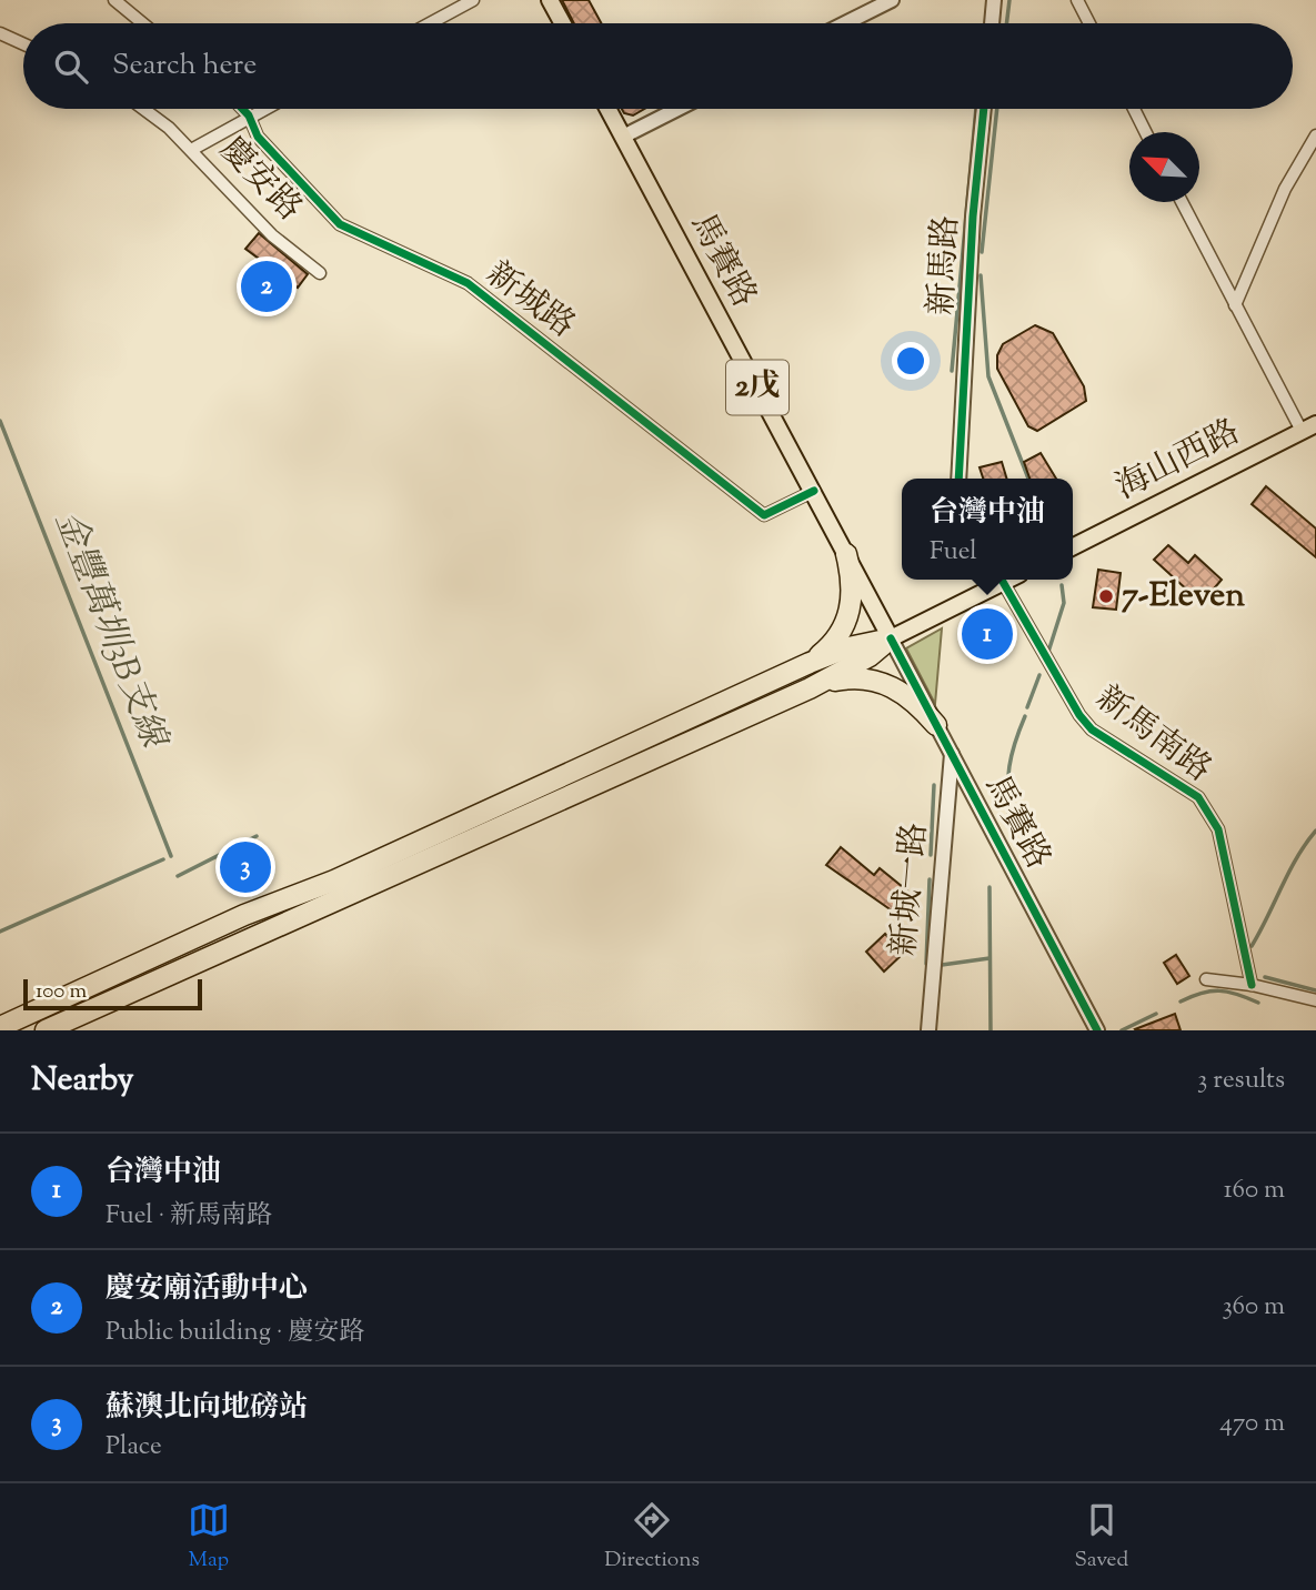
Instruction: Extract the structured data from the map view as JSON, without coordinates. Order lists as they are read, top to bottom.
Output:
{
  "streets": {
    "main road": ["馬賽路", "2戊", "海山西路"],
    "street": [
      "慶安路",
      "新馬路",
      "新城路",
      "新馬南路",
      "新城一路"
    ]
  },
  "crossings": [
    ["馬賽路", "新城路"],
    ["馬賽路", "新城一路"]
  ],
  "water": ["金豐萬圳3B支線"],
  "places": ["7-Eleven"],
  "scale_bar": "100 m",
  "north": "top left",
  "page": {
    "search": "Search here",
    "pins": ["2", "1", "3"],
    "popup": ["台灣中油", "Fuel"],
    "scale": "100 m",
    "heading": ["Nearby", "3 results"],
    "list": [
      {
        "mark": "1",
        "name": "台灣中油",
        "note": "Fuel · 新馬南路",
        "value": "160 m"
      },
      {
        "mark": "2",
        "name": "慶安廟活動中心",
        "note": "Public building · 慶安路",
        "value": "360 m"
      },
      {
        "mark": "3",
        "name": "蘇澳北向地磅站",
        "note": "Place",
        "value": "470 m"
      }
    ],
    "nav": ["Map", "Directions", "Saved"]
  }
}
